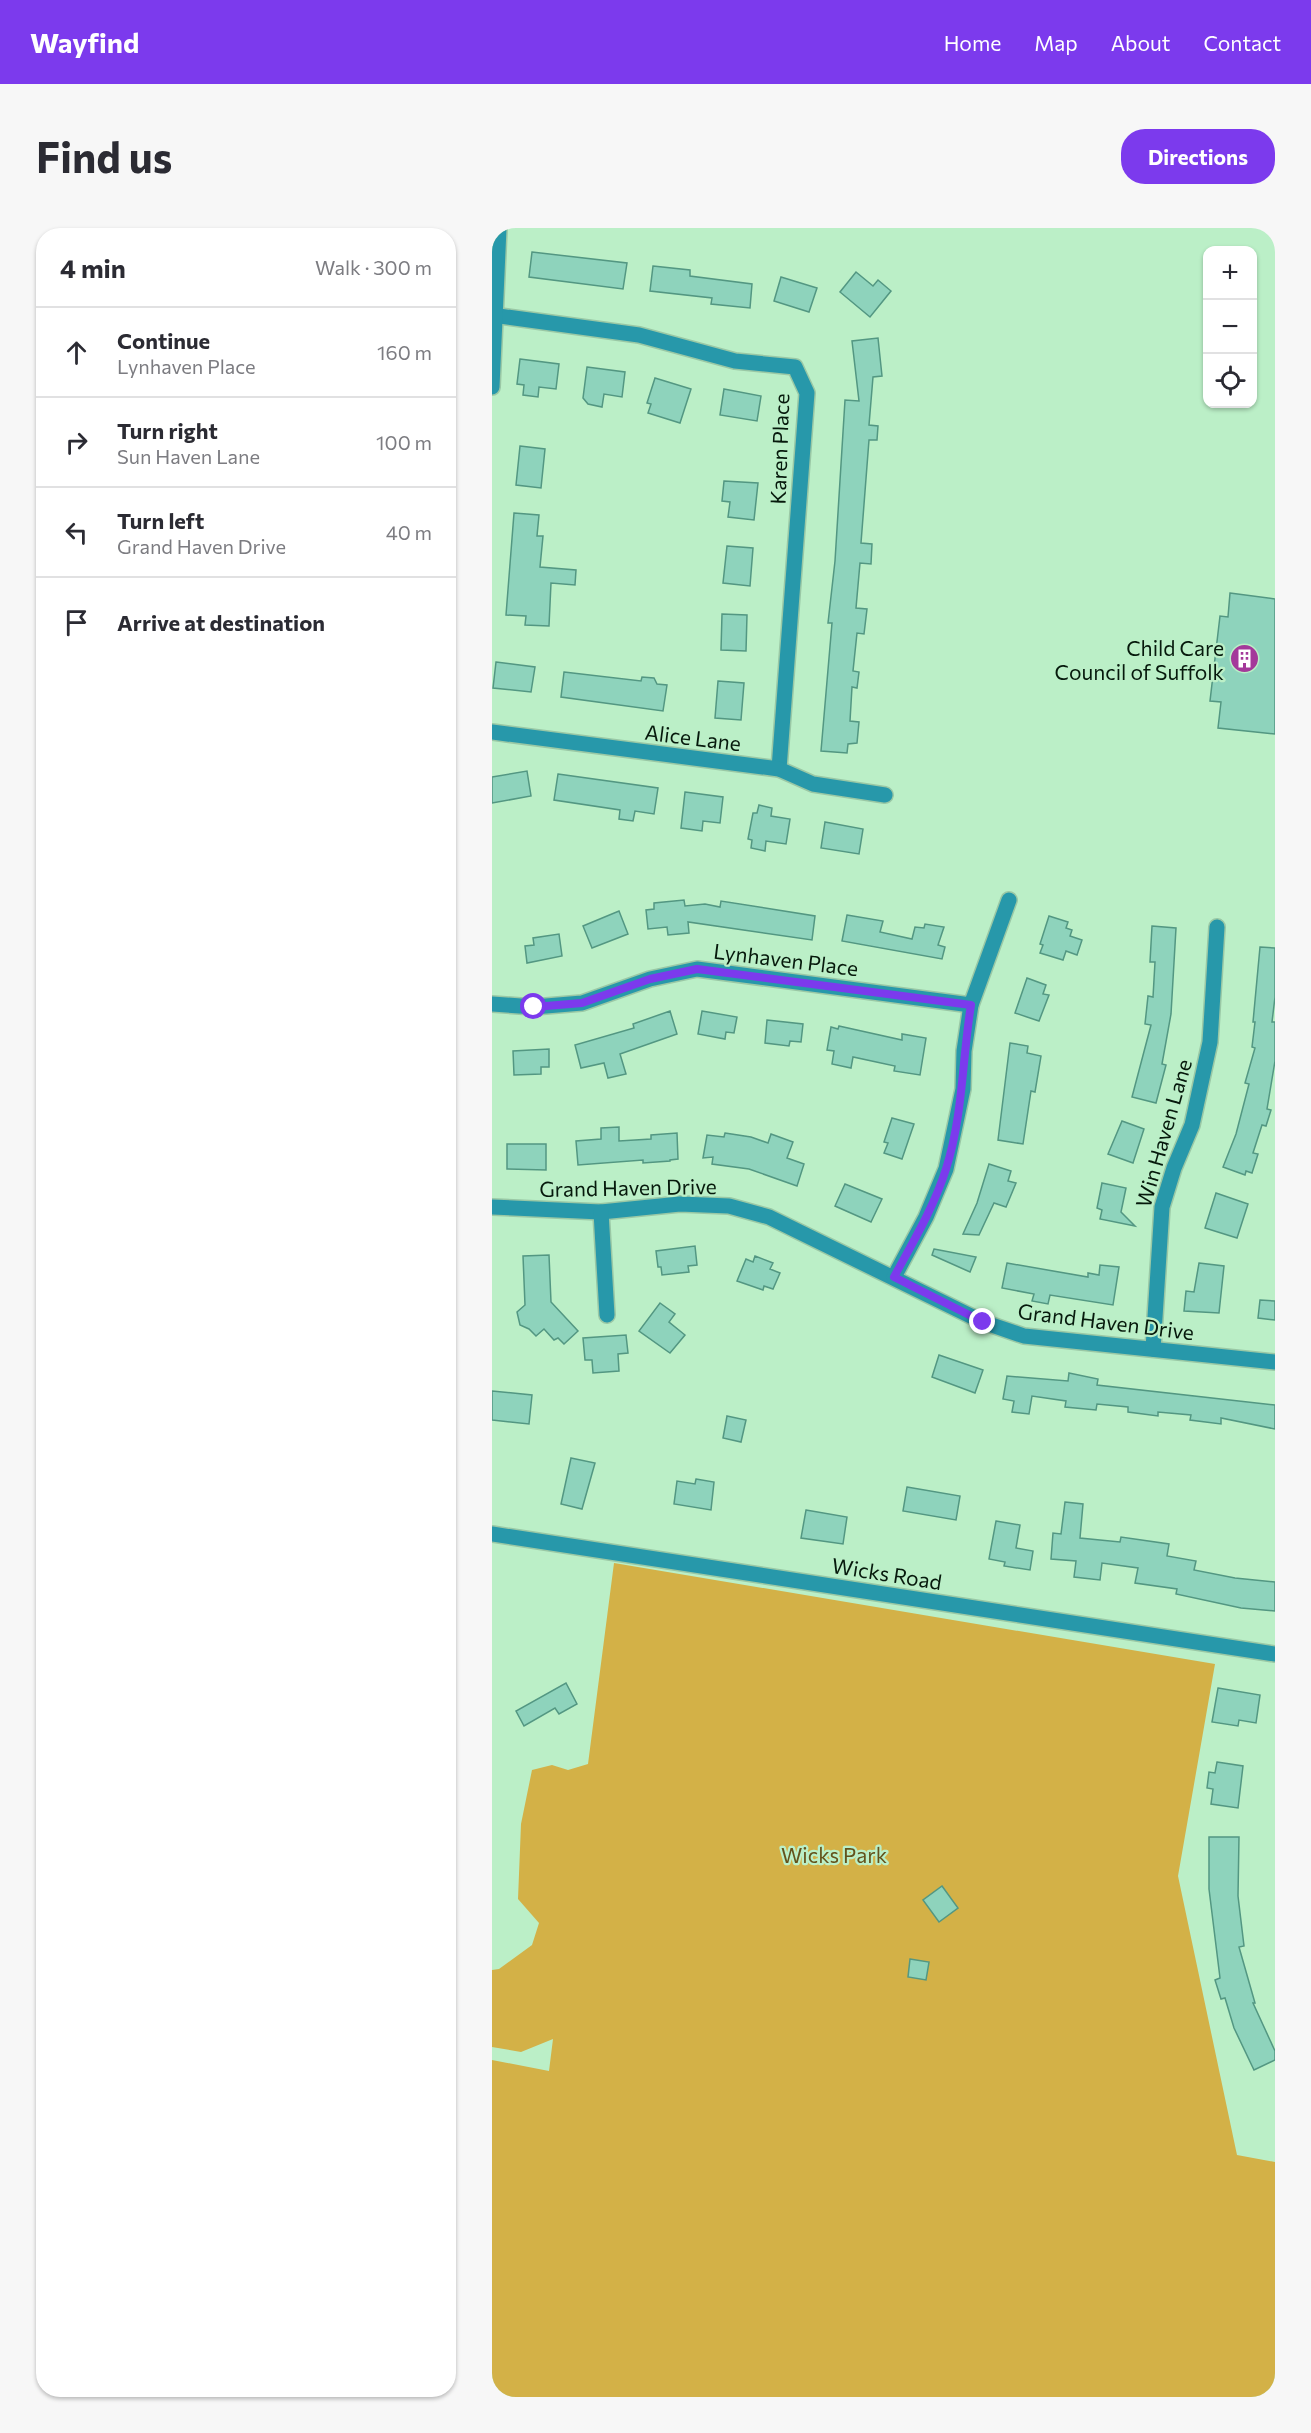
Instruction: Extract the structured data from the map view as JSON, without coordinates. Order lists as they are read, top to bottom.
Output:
{
  "streets": {
    "street": [
      "Karen Place",
      "Alice Lane",
      "Lynhaven Place",
      "Win Haven Lane",
      "Grand Haven Drive",
      "Wicks Road"
    ]
  },
  "crossings": [
    ["Karen Place", "Alice Lane"],
    ["Win Haven Lane", "Grand Haven Drive"]
  ],
  "parks": ["Wicks Park"],
  "places": {
    "building": ["Child Care Council of Suffolk"]
  },
  "page": {
    "header": "Wayfind",
    "nav": [
      "Home",
      "Map",
      "About",
      "Contact"
    ],
    "buttons": "Directions",
    "title": "Find us",
    "heading": ["4 min", "Walk · 300 m"],
    "map_buttons": ["+", "−"],
    "list": [
      ["Continue", "Lynhaven Place", "160 m"],
      ["Turn right", "Sun Haven Lane", "100 m"],
      ["Turn left", "Grand Haven Drive", "40 m"],
      "Arrive at destination"
    ]
  }
}
